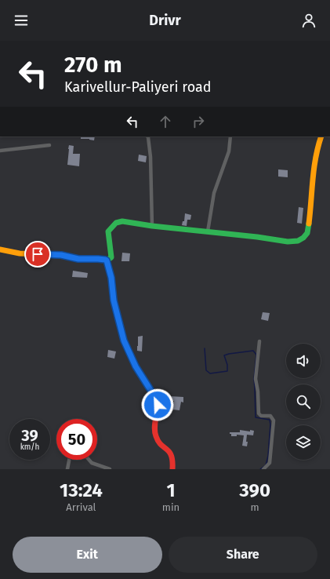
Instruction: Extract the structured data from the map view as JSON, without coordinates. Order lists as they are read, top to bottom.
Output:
{
  "page": {
    "header": "Drivr",
    "turn": ["270 m", "Karivellur-Paliyeri road"],
    "speed": "39 km/h",
    "limit": "50",
    "eta": [
      "13:24",
      "Arrival",
      "1",
      "min",
      "390",
      "m"
    ],
    "buttons": ["Exit", "Share"]
  }
}
